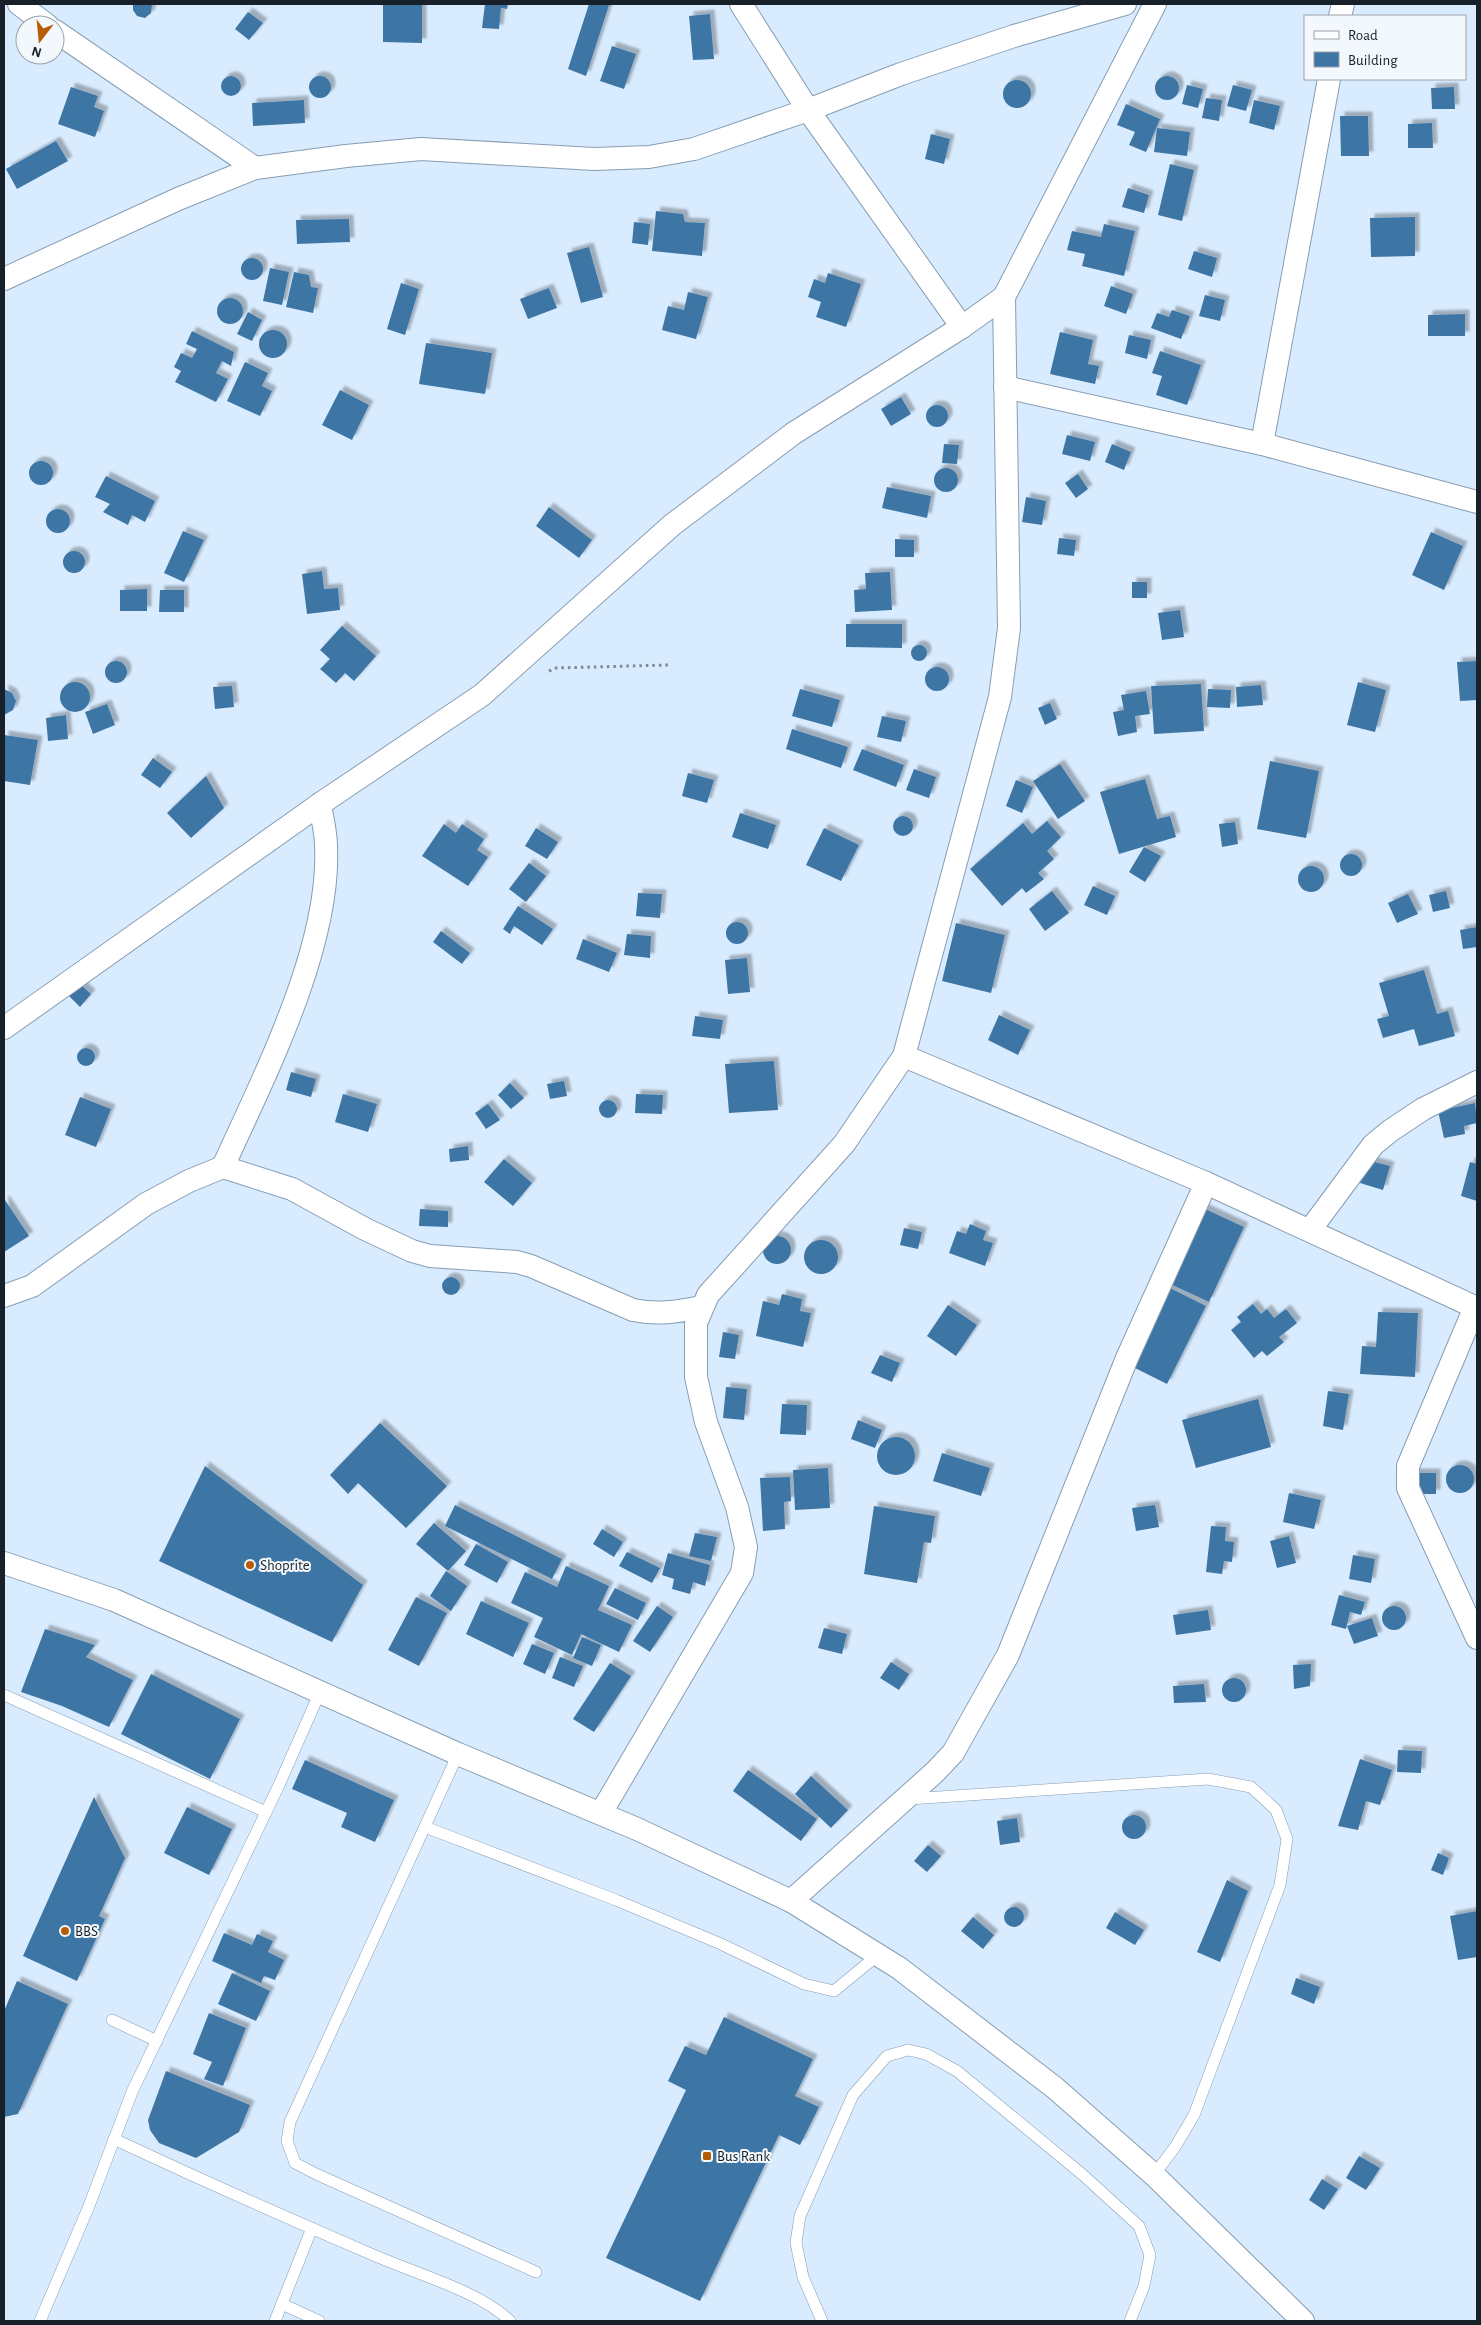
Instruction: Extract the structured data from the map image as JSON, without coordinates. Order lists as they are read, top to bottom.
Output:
{
  "places": {
    "other": ["Shoprite", "BBS"],
    "transit": ["Bus Rank"]
  },
  "legend": ["Road", "Building"],
  "north": "bottom"
}
